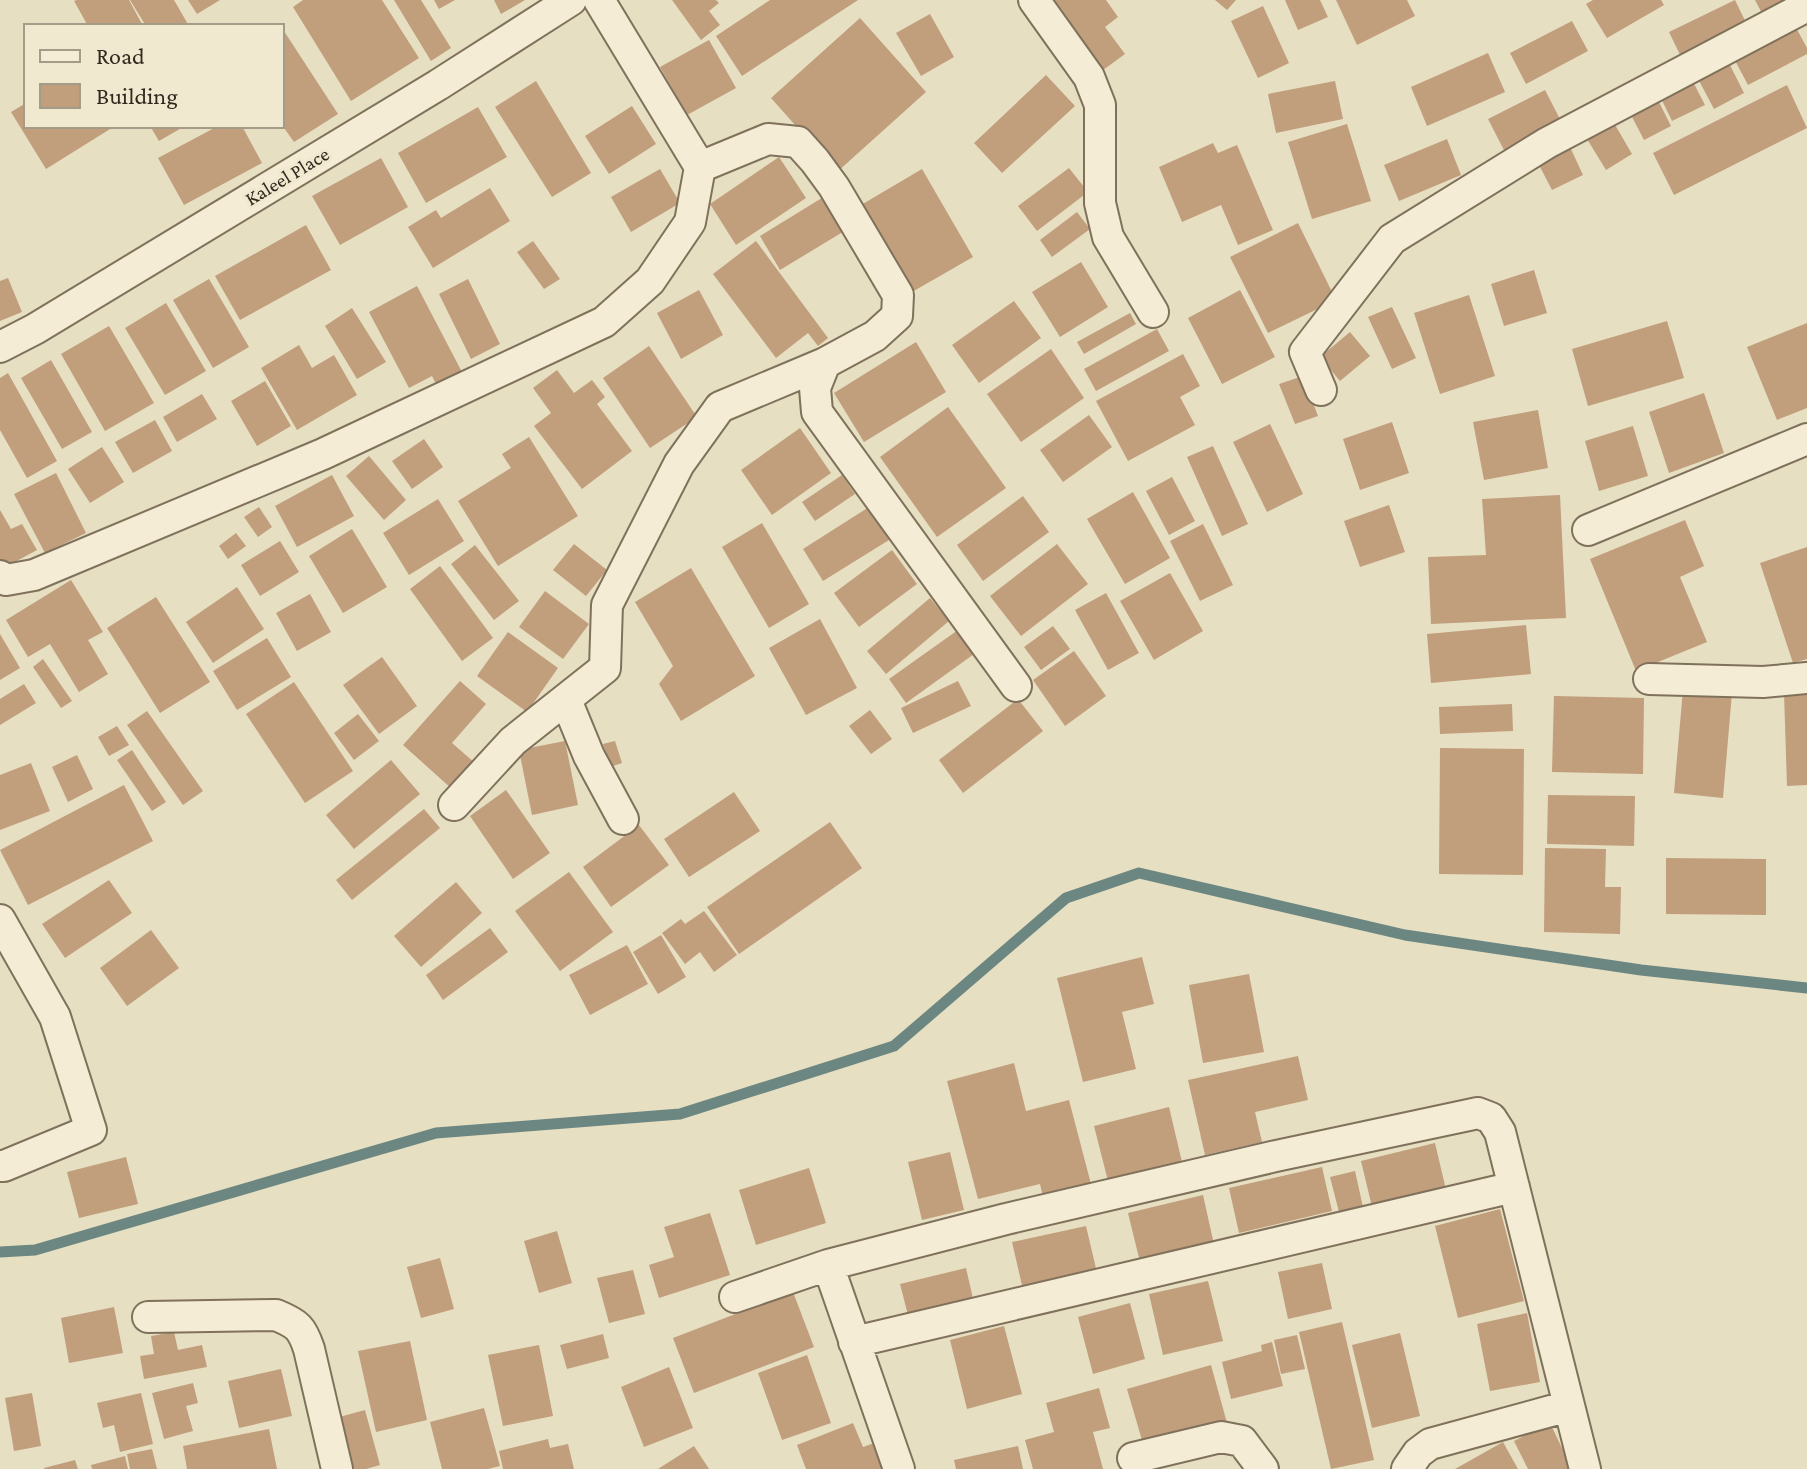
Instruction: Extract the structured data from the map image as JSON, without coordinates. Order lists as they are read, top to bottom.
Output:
{
  "streets": {
    "street": ["Kaleel Place"]
  },
  "legend": ["Road", "Building"]
}
